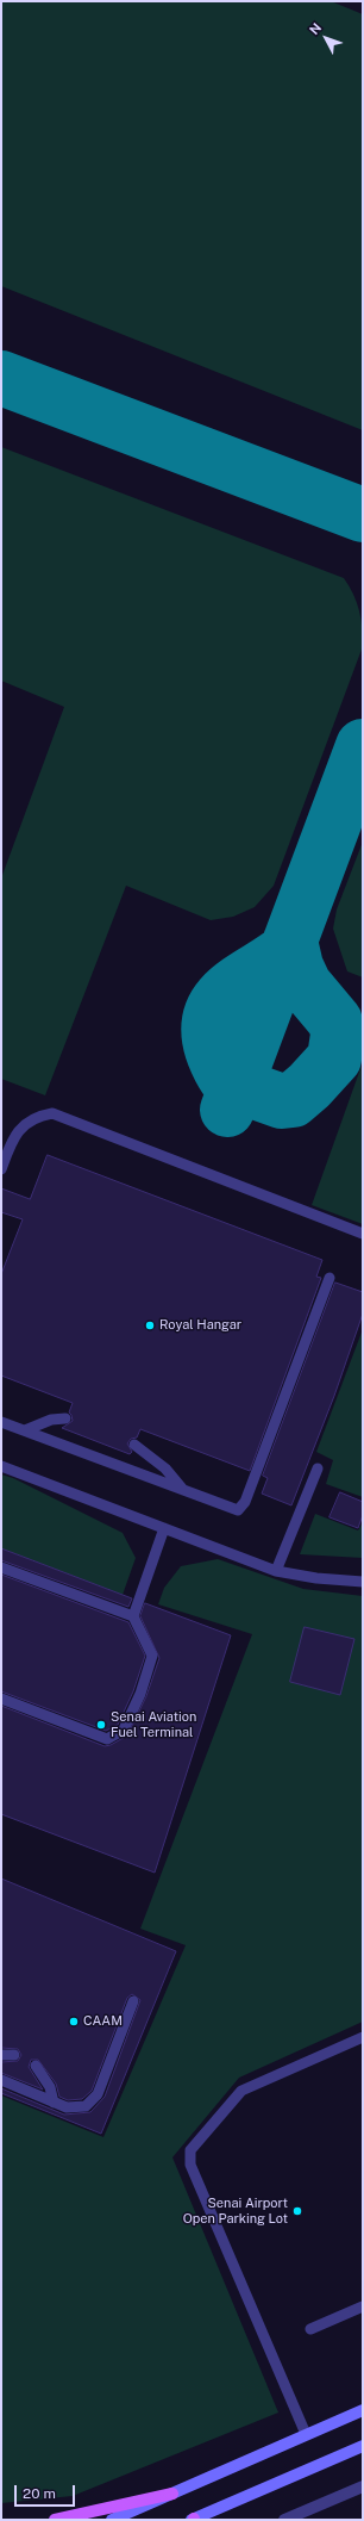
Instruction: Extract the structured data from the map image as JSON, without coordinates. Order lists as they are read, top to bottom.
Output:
{
  "places": [
    "Royal Hangar",
    "Senai Aviation Fuel Terminal",
    "CAAM",
    "Senai Airport Open Parking Lot"
  ],
  "scale_bar": "20 m",
  "north": "top left"
}
